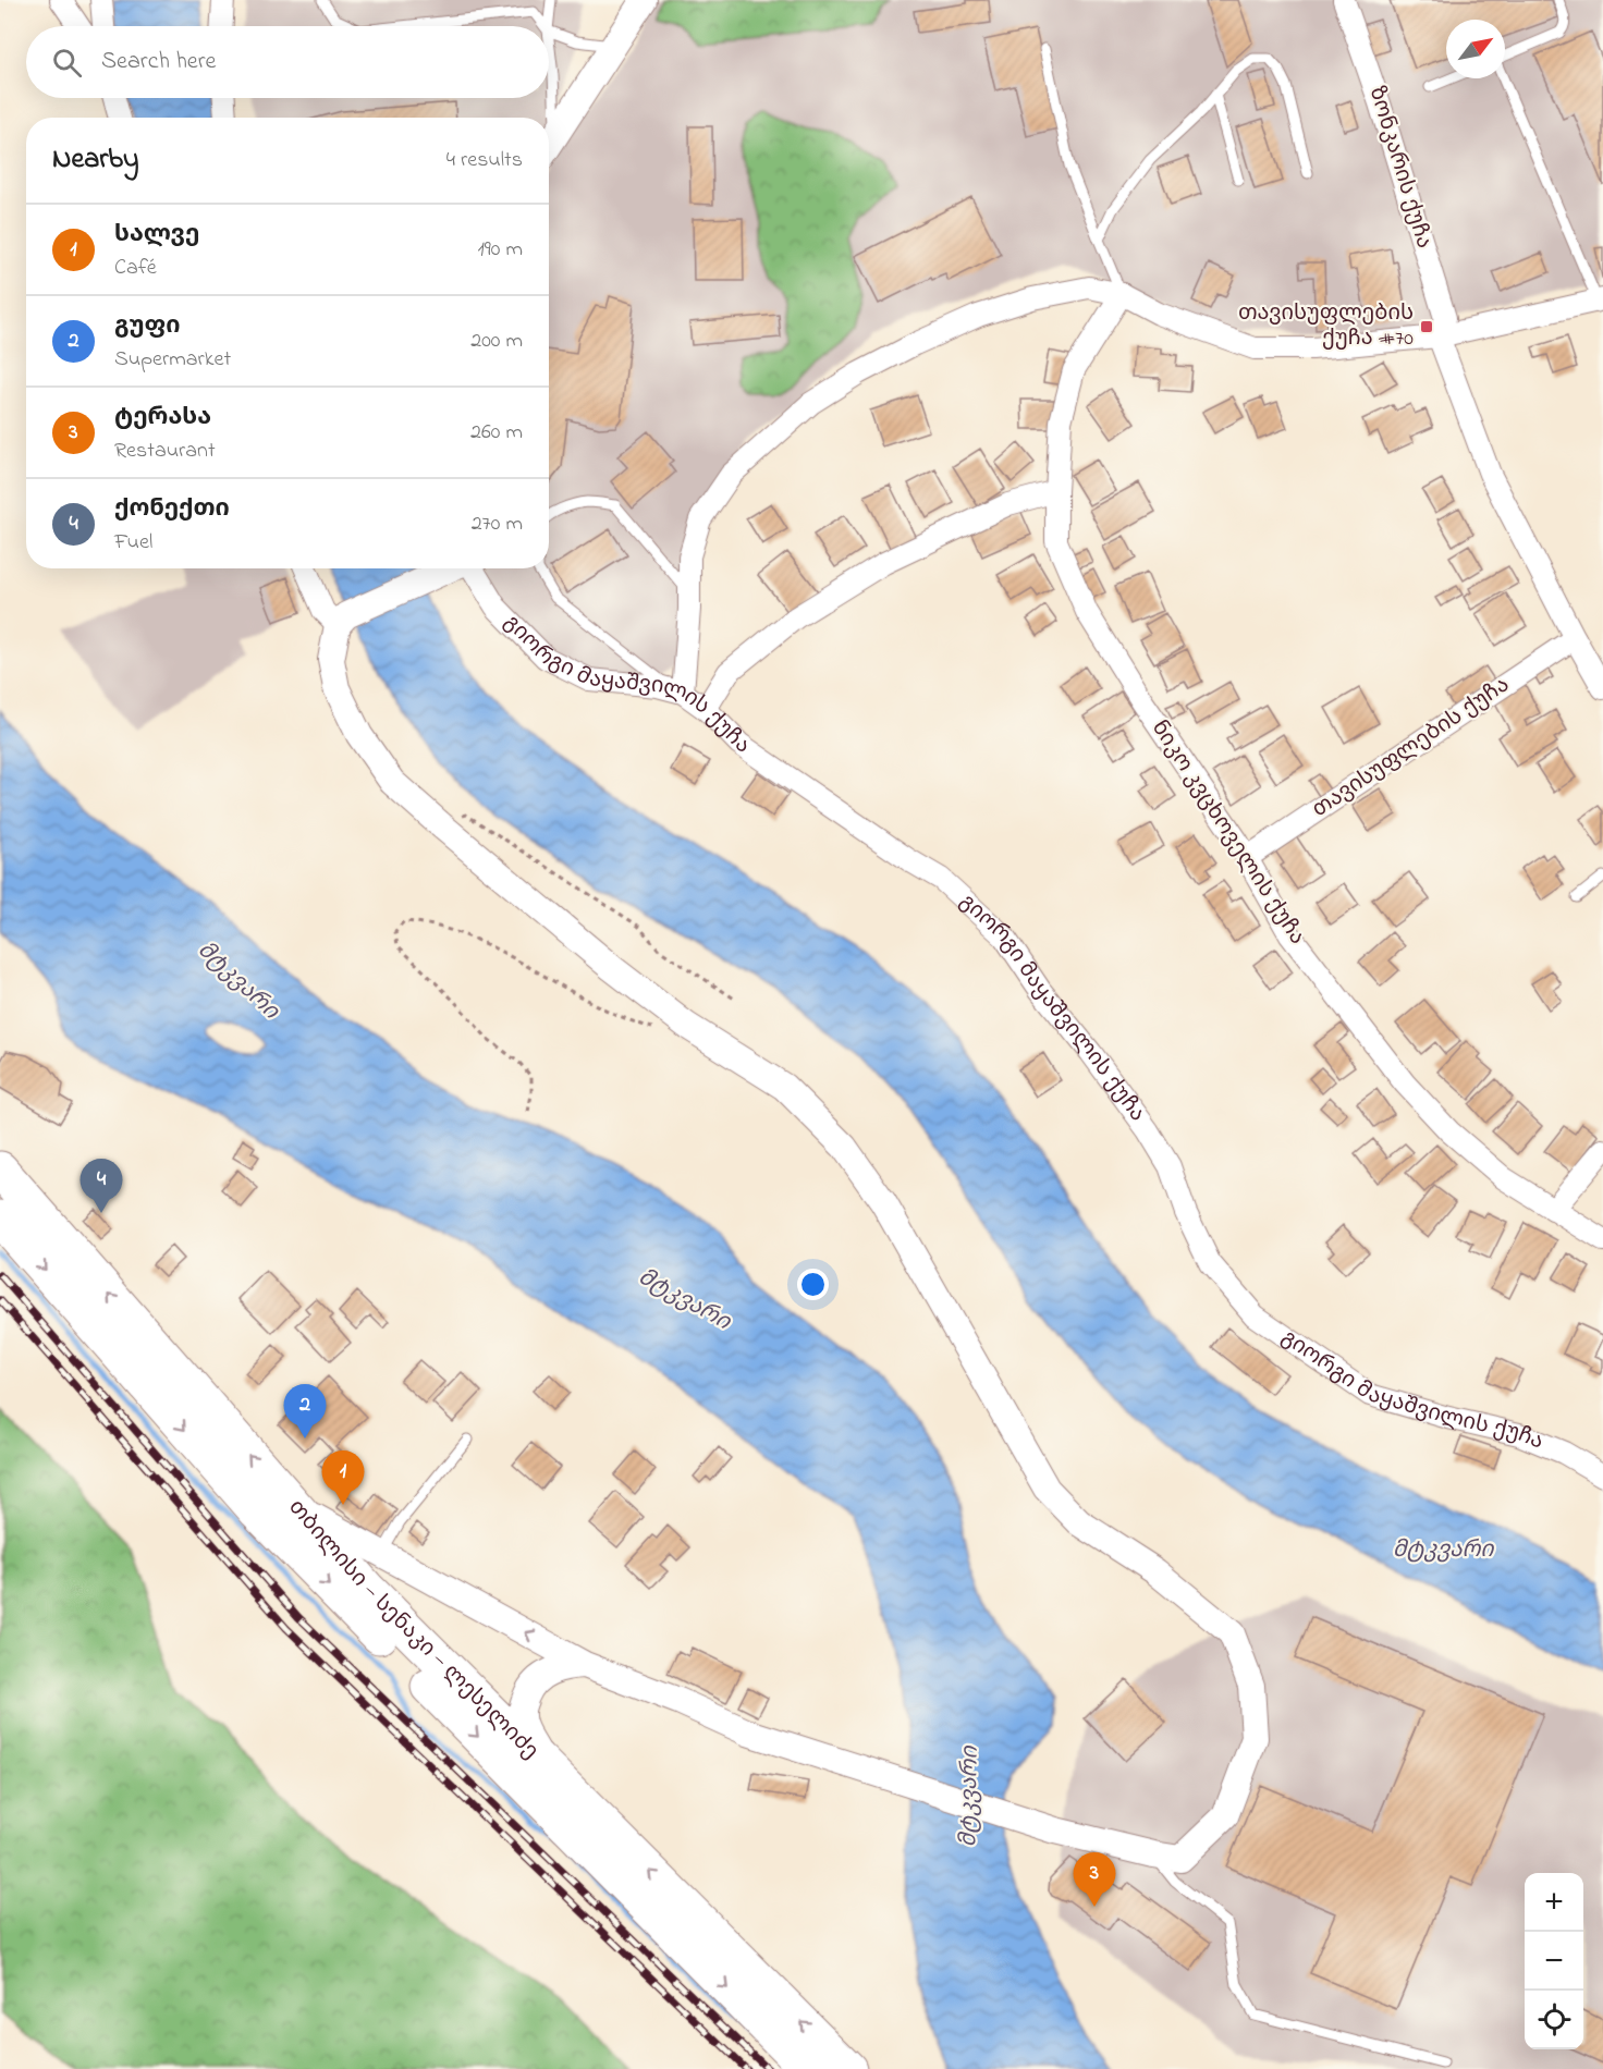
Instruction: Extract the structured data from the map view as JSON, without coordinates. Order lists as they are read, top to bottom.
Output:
{
  "streets": {
    "highway": ["თბილისი — სენაკი — ლესელიძე"],
    "street": [
      "ზონკარის ქუჩა",
      "გიორგი მაყაშვილის ქუჩა",
      "თავისუფლების ქუჩა",
      "ნიკო კვცხოველის ქუჩა"
    ]
  },
  "crossings": [
    ["თავისუფლების ქუჩა", "ნიკო კვცხოველის ქუჩა"]
  ],
  "water": ["მტკვარი"],
  "places": {
    "transit": ["თავისუფლების ქუჩა #70"]
  },
  "north": "top right",
  "page": {
    "search": "Search here",
    "heading": ["Nearby", "4 results"],
    "list": [
      {
        "mark": "1",
        "name": "სალვე",
        "note": "Café",
        "value": "190 m"
      },
      {
        "mark": "2",
        "name": "გუფი",
        "note": "Supermarket",
        "value": "200 m"
      },
      {
        "mark": "3",
        "name": "ტერასა",
        "note": "Restaurant",
        "value": "260 m"
      },
      {
        "mark": "4",
        "name": "ქონექთი",
        "note": "Fuel",
        "value": "270 m"
      }
    ],
    "pins": [
      "4",
      "2",
      "1",
      "3"
    ],
    "map_buttons": ["+", "−"]
  }
}
